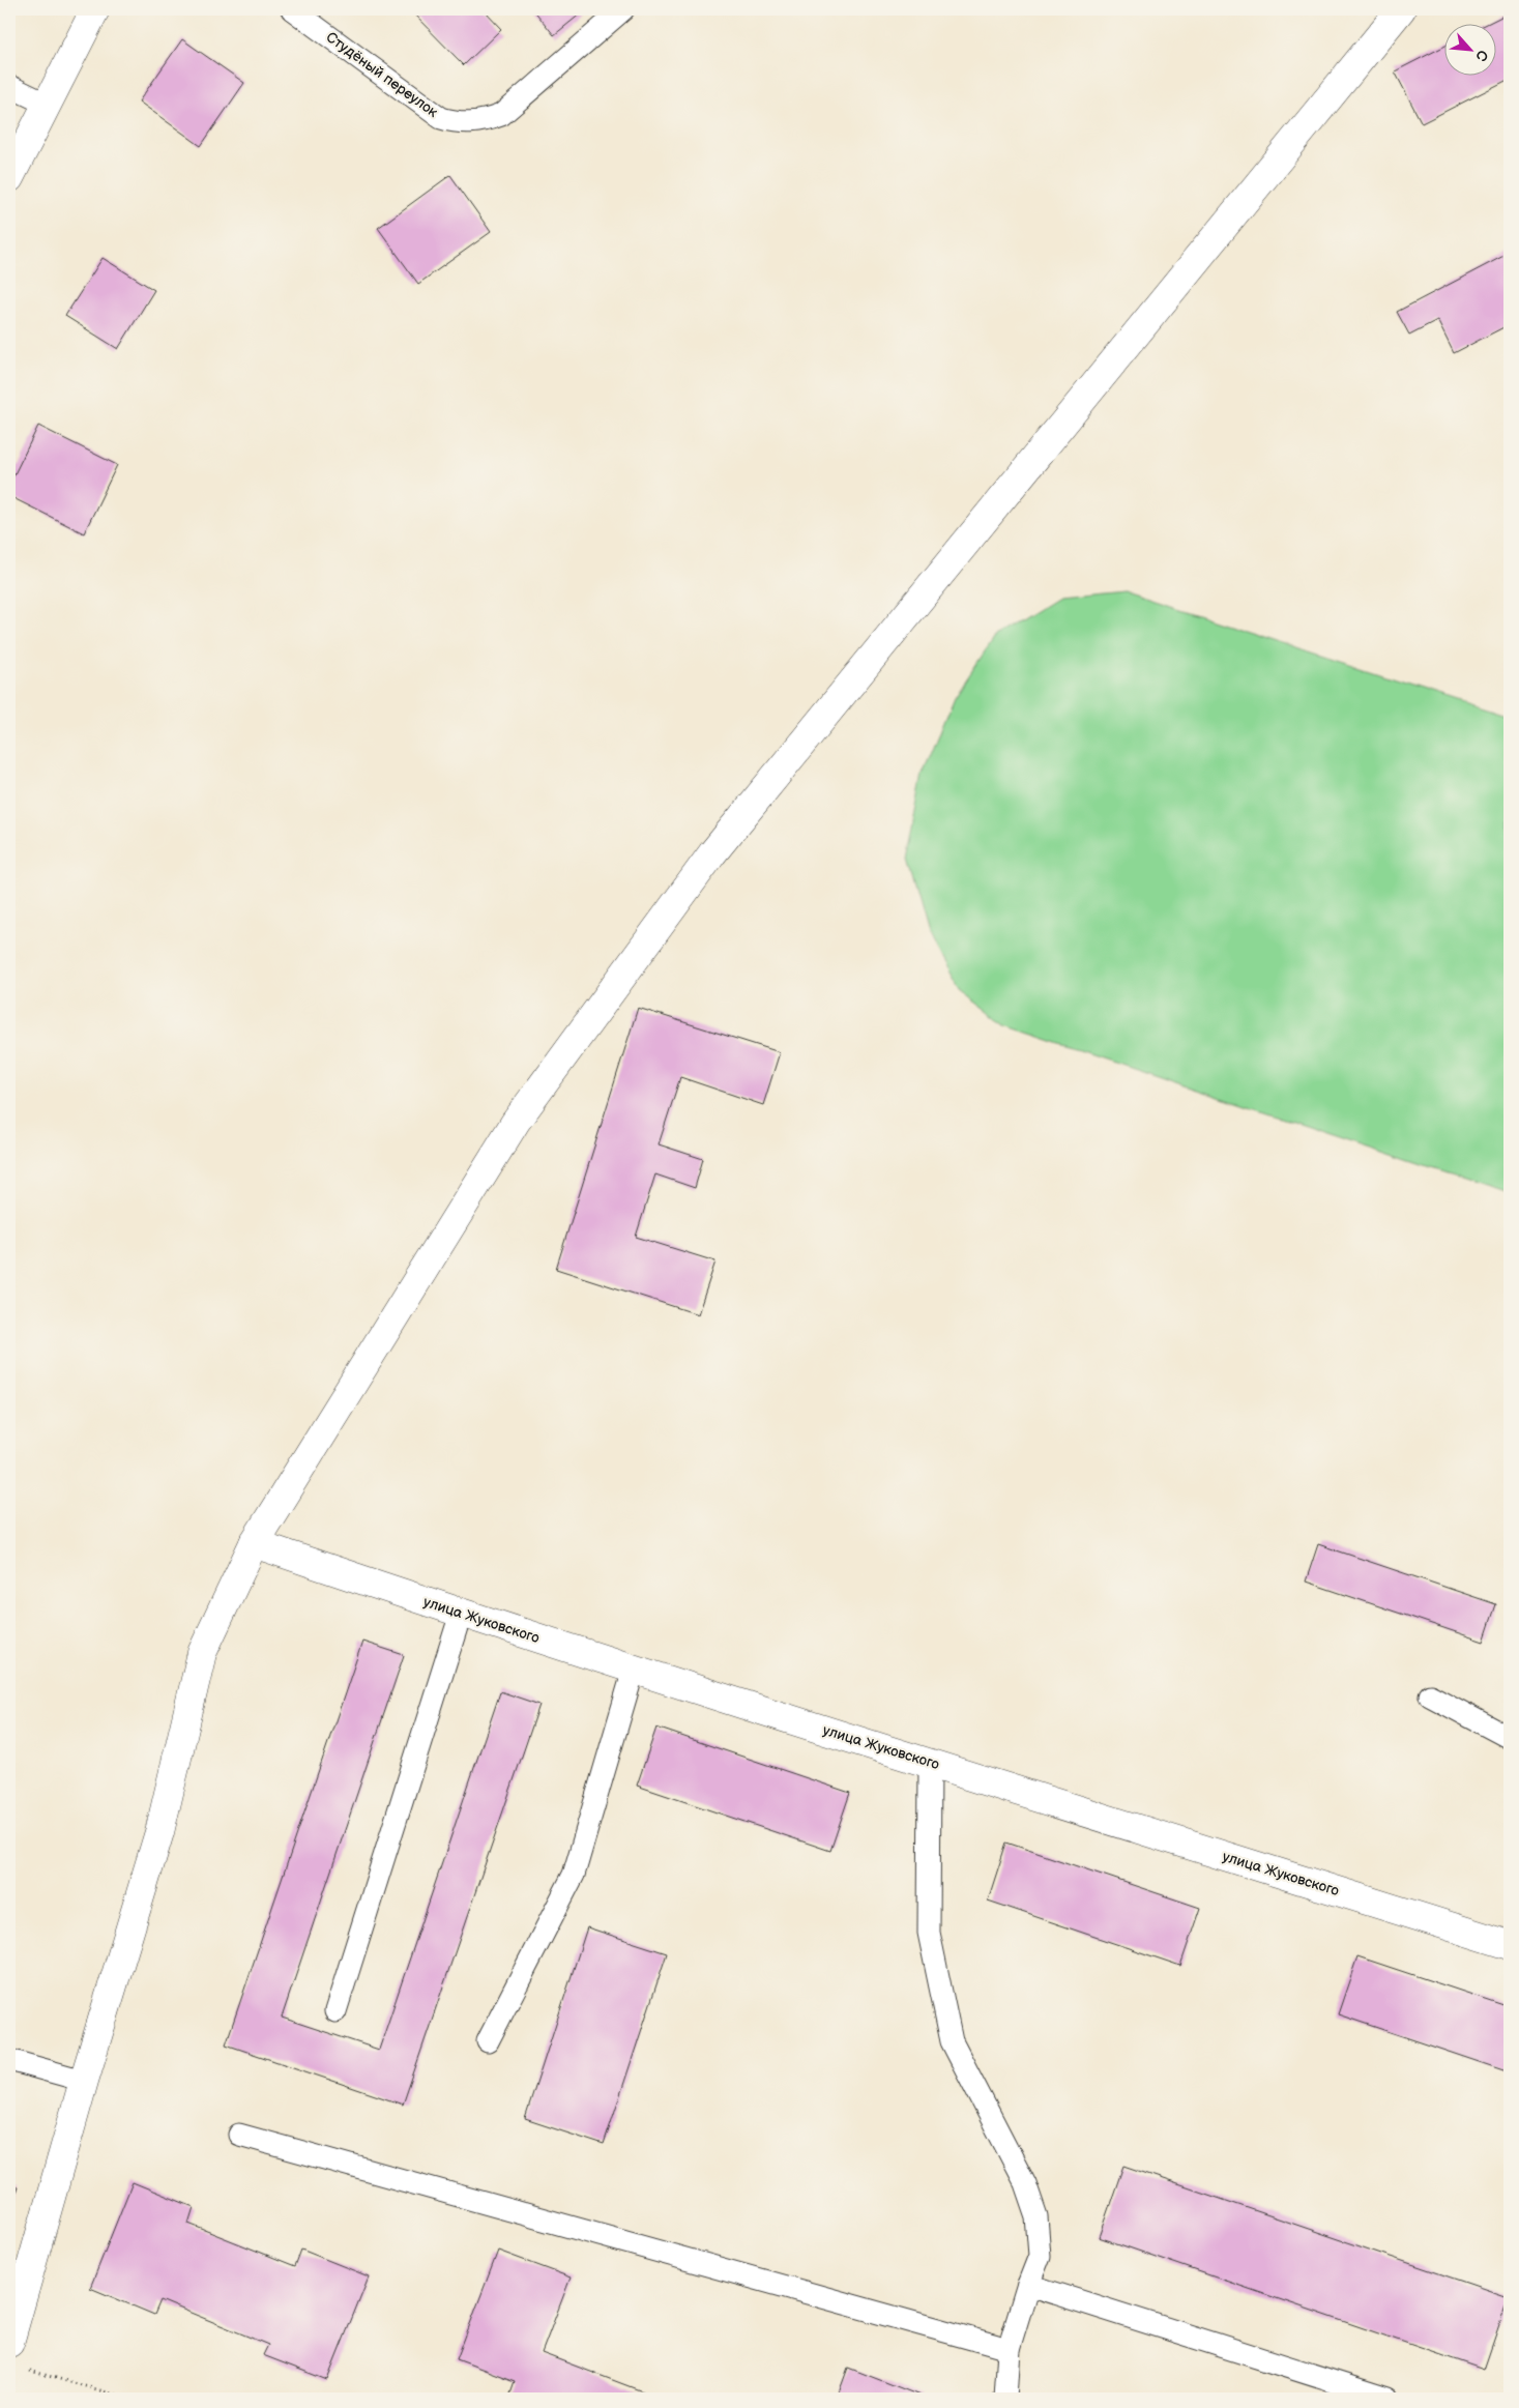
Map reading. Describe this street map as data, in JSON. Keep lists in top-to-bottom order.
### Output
{
  "streets": {
    "street": ["улица Жуковского"],
    "lane": ["Студёный переулок"]
  },
  "north": "bottom right"
}
